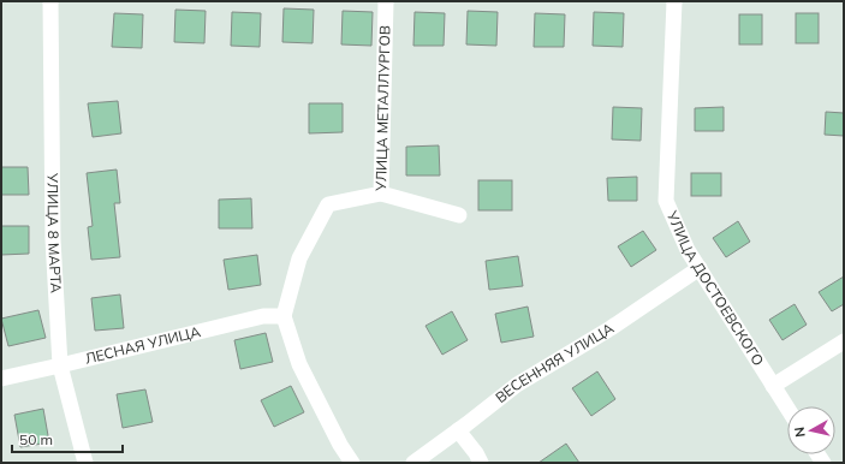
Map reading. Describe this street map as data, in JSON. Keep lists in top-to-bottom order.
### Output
{
  "streets": {
    "street": [
      "УЛИЦА МЕТАЛЛУРГОВ",
      "УЛИЦА 8 МАРТА",
      "УЛИЦА ДОСТОЕВСКОГО",
      "ЛЕСНАЯ УЛИЦА",
      "ВЕСЕННЯЯ УЛИЦА"
    ]
  },
  "crossings": [
    ["УЛИЦА МЕТАЛЛУРГОВ", "ЛЕСНАЯ УЛИЦА"],
    ["УЛИЦА 8 МАРТА", "ЛЕСНАЯ УЛИЦА"],
    ["УЛИЦА ДОСТОЕВСКОГО", "ВЕСЕННЯЯ УЛИЦА"]
  ],
  "scale_bar": "50 m",
  "north": "left"
}
